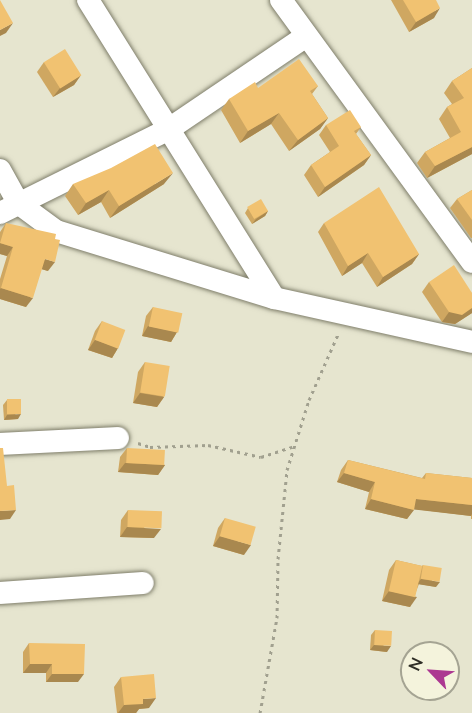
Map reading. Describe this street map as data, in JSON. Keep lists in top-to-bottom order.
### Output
{
  "north": "top left"
}
